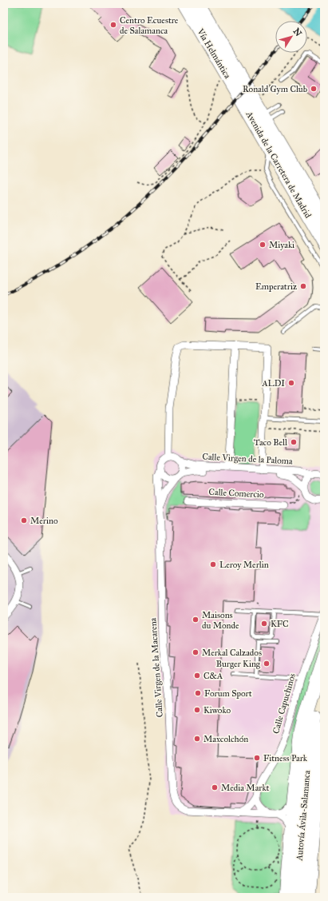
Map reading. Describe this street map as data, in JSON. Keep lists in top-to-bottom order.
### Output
{
  "streets": {
    "highway": ["Vía Helmántica", "Avenida de la Carretera de Madrid", "Autovía Ávila-Salamanca"],
    "street": [
      "Calle Virgen de la Paloma",
      "Calle Comercio",
      "Calle Virgen de la Macarena",
      "Calle Capuchinos"
    ]
  },
  "crossings": [
    ["Vía Helmántica", "Avenida de la Carretera de Madrid"],
    ["Calle Virgen de la Paloma", "Calle Virgen de la Macarena"],
    ["Calle Virgen de la Macarena", "Calle Capuchinos"]
  ],
  "places": [
    "Centro Ecuestre de Salamanca",
    "Ronald Gym Club",
    "Miyaki",
    "Emperatriz",
    "ALDI",
    "Taco Bell",
    "Merino",
    "Leroy Merlin",
    "Maisons du Monde",
    "KFC",
    "Merkal Calzados",
    "Burger King",
    "C&A",
    "Forum Sport",
    "Kiwoko",
    "Maxcolchón",
    "Fitness Park",
    "Media Markt"
  ],
  "north": "top right"
}
